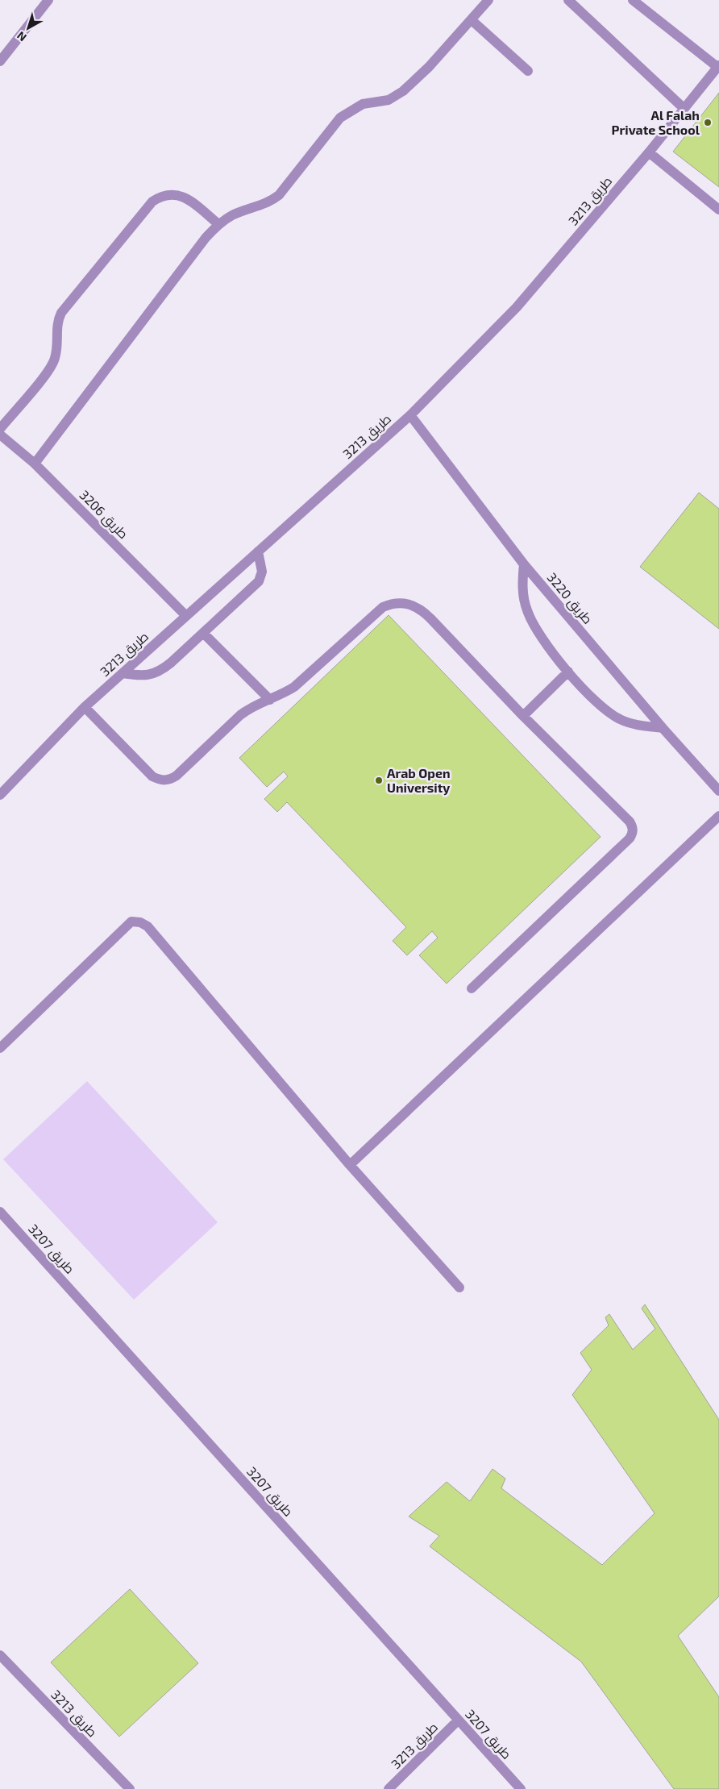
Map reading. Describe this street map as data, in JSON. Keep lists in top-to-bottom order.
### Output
{
  "streets": {
    "street": [
      "طريق 3213",
      "طريق 3206",
      "طريق 3220",
      "طريق 3207"
    ]
  },
  "crossings": [
    ["طريق 3213", "طريق 3206"],
    ["طريق 3213", "طريق 3220"],
    ["طريق 3213", "طريق 3207"]
  ],
  "places": ["Al Falah Private School", "Arab Open University"],
  "north": "bottom left"
}
